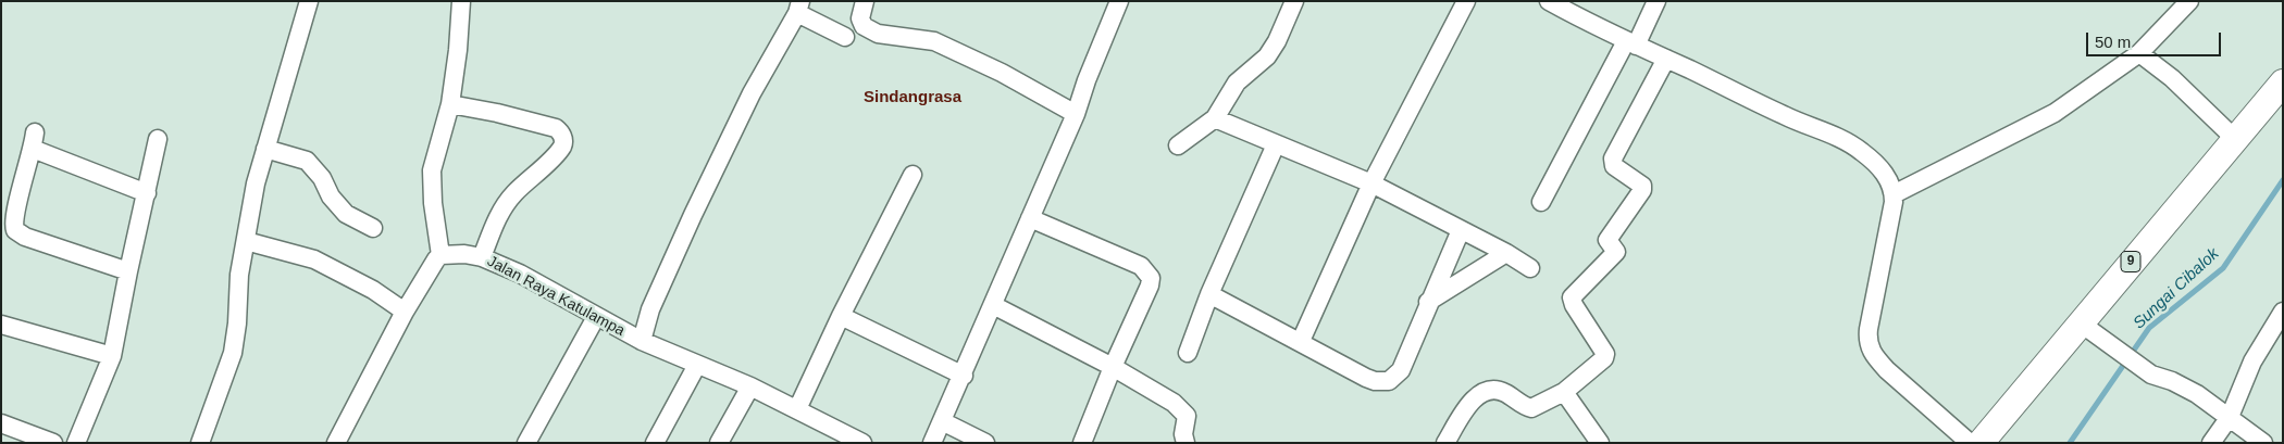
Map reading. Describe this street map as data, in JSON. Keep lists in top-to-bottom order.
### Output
{
  "streets": {
    "highway": ["9"],
    "street": ["Jalan Raya Katulampa"]
  },
  "districts": ["Sindangrasa"],
  "water": ["Sungai Cibalok"],
  "scale_bar": "50 m"
}
